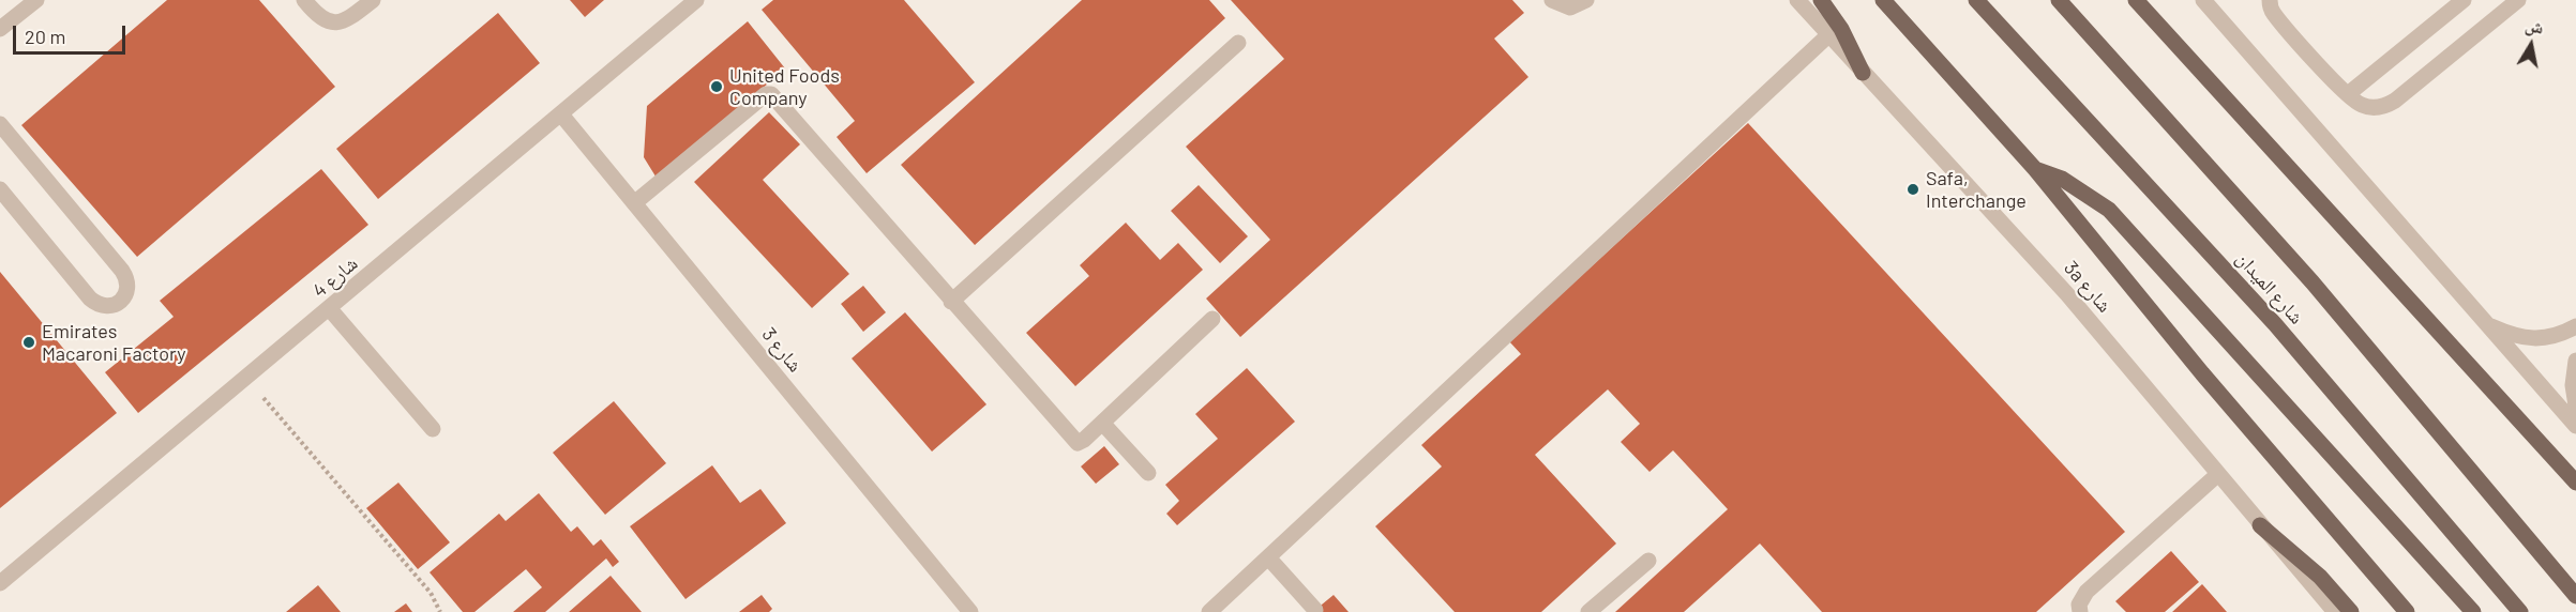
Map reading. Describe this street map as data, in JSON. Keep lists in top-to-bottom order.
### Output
{
  "streets": {
    "main road": ["شارع الميدان"],
    "street": ["شارع 4", "3a شارع", "شارع 3"]
  },
  "crossings": [
    ["شارع 4", "شارع 3"]
  ],
  "places": ["United Foods Company", "Safa, Interchange", "Emirates Macaroni Factory"],
  "scale_bar": "20 m",
  "north": "top"
}
